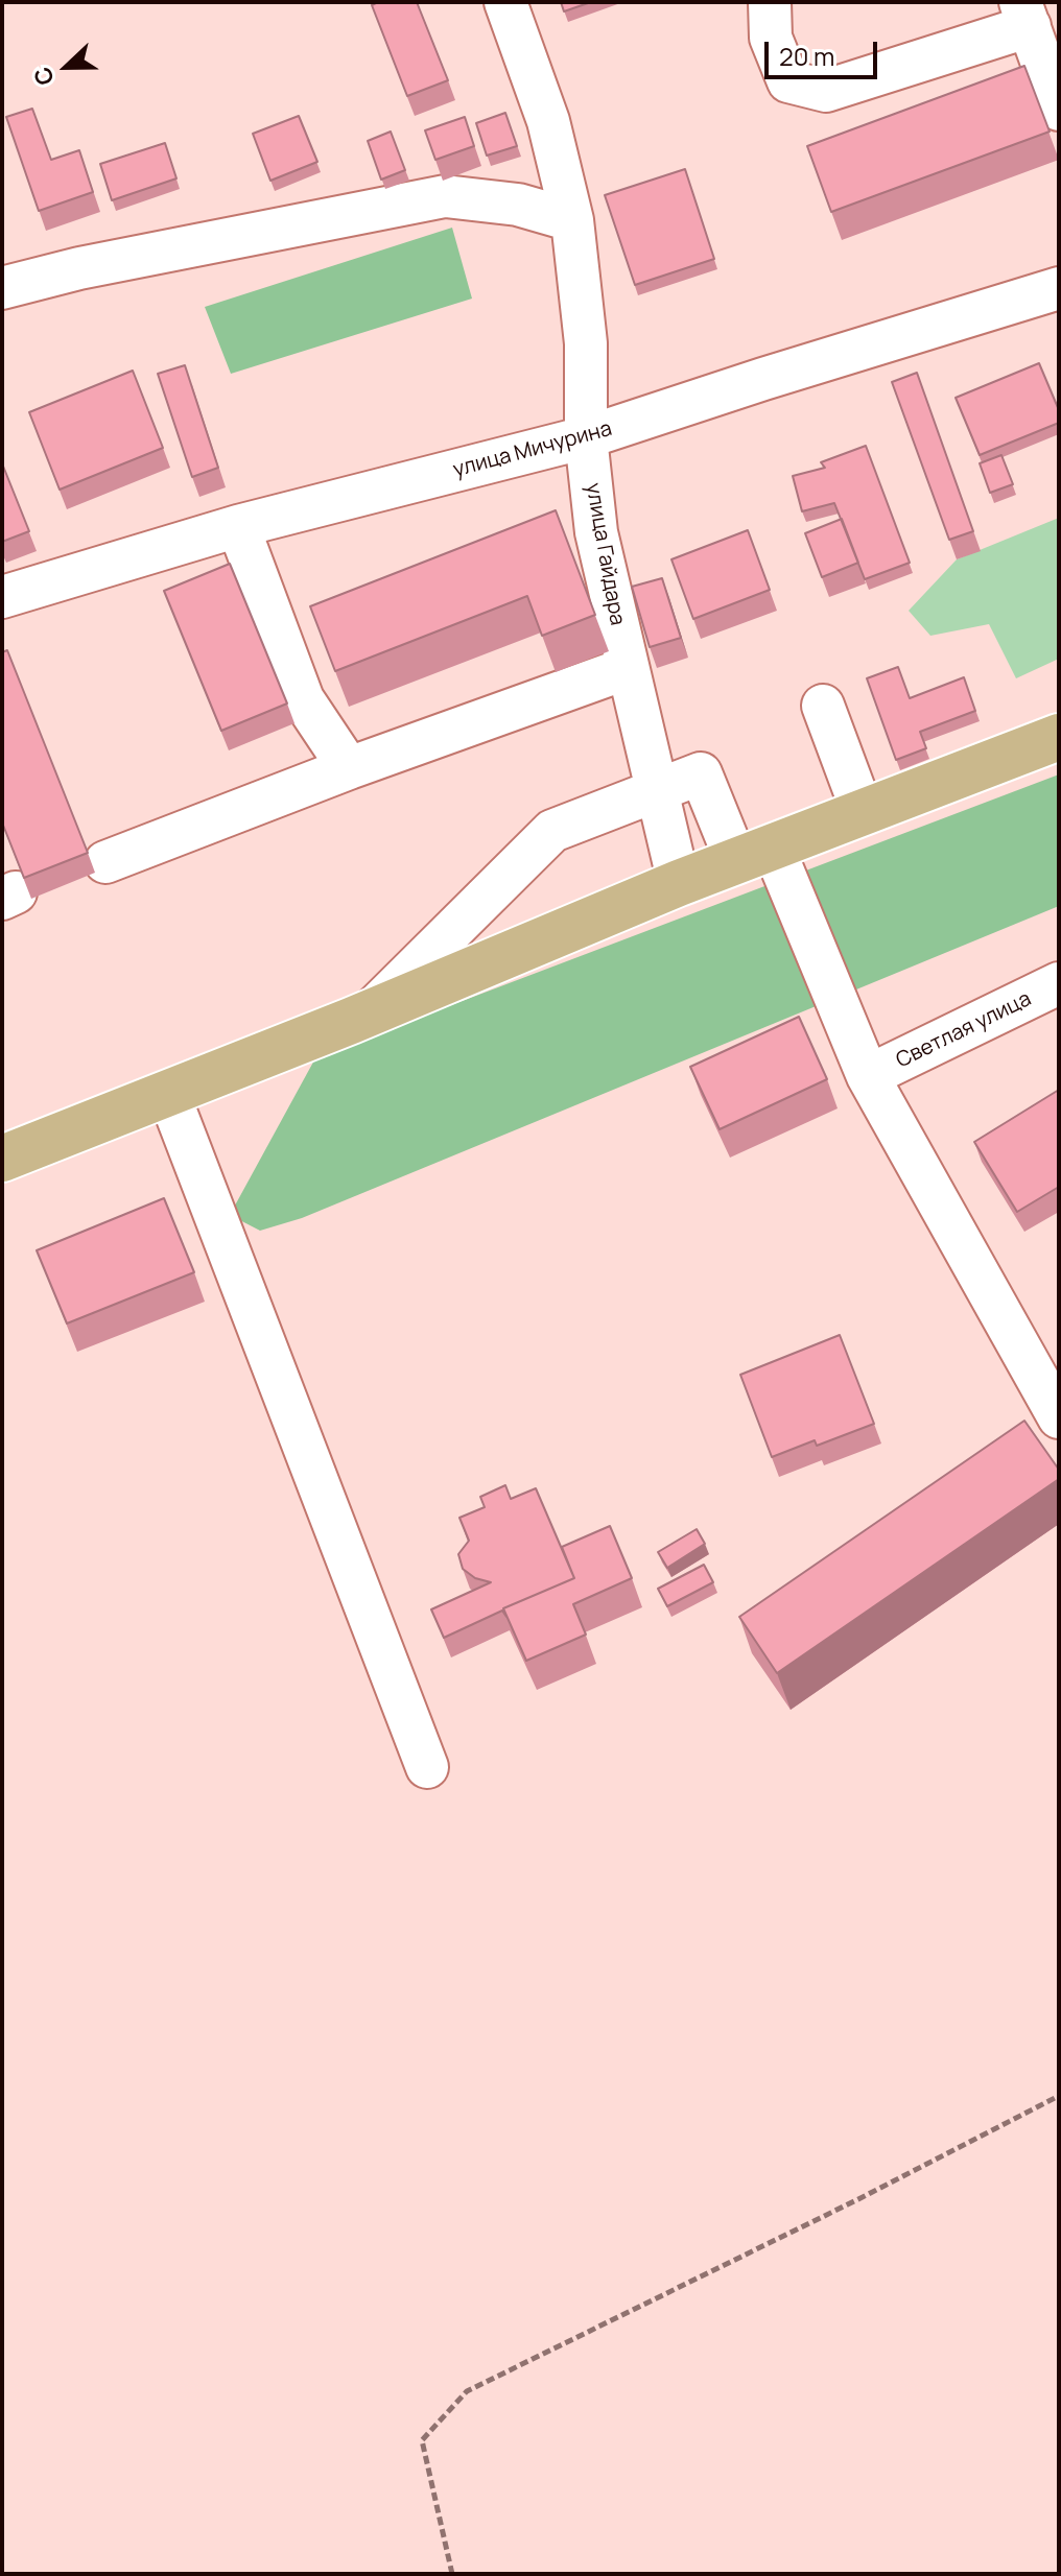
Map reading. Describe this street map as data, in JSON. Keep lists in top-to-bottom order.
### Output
{
  "streets": {
    "street": ["улица Мичурина", "улица Гайдара", "Светлая улица"]
  },
  "crossings": [
    ["улица Мичурина", "улица Гайдара"]
  ],
  "scale_bar": "20 m",
  "north": "left"
}
